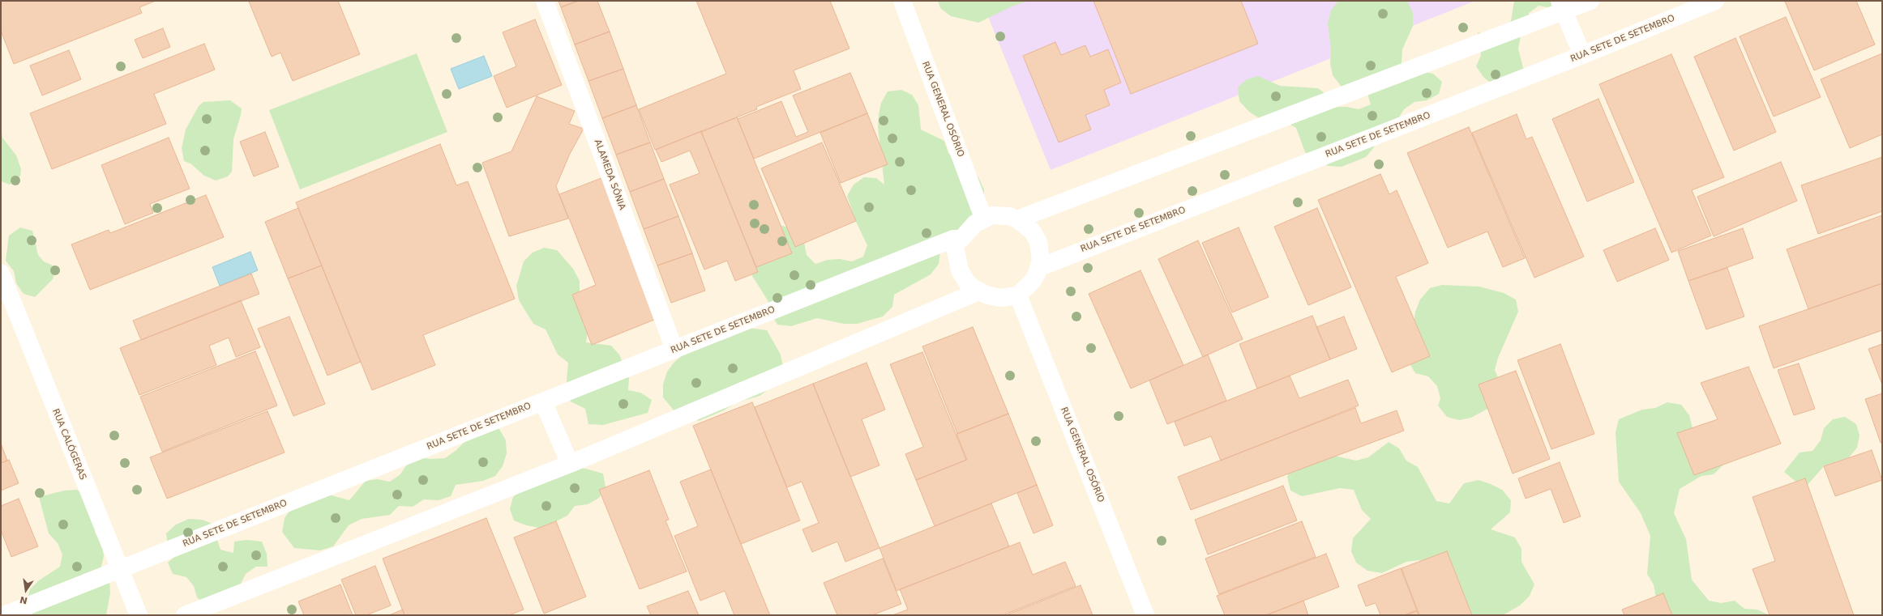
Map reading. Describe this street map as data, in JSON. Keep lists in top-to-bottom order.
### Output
{
  "streets": {
    "main road": [
      "RUA SETE DE SETEMBRO",
      "RUA GENERAL OSÓRIO",
      "ALAMEDA SÔNIA",
      "RUA CALÓGERAS"
    ]
  },
  "crossings": [
    ["RUA SETE DE SETEMBRO", "RUA GENERAL OSÓRIO"],
    ["RUA SETE DE SETEMBRO", "ALAMEDA SÔNIA"],
    ["RUA SETE DE SETEMBRO", "RUA CALÓGERAS"]
  ],
  "north": "bottom"
}
